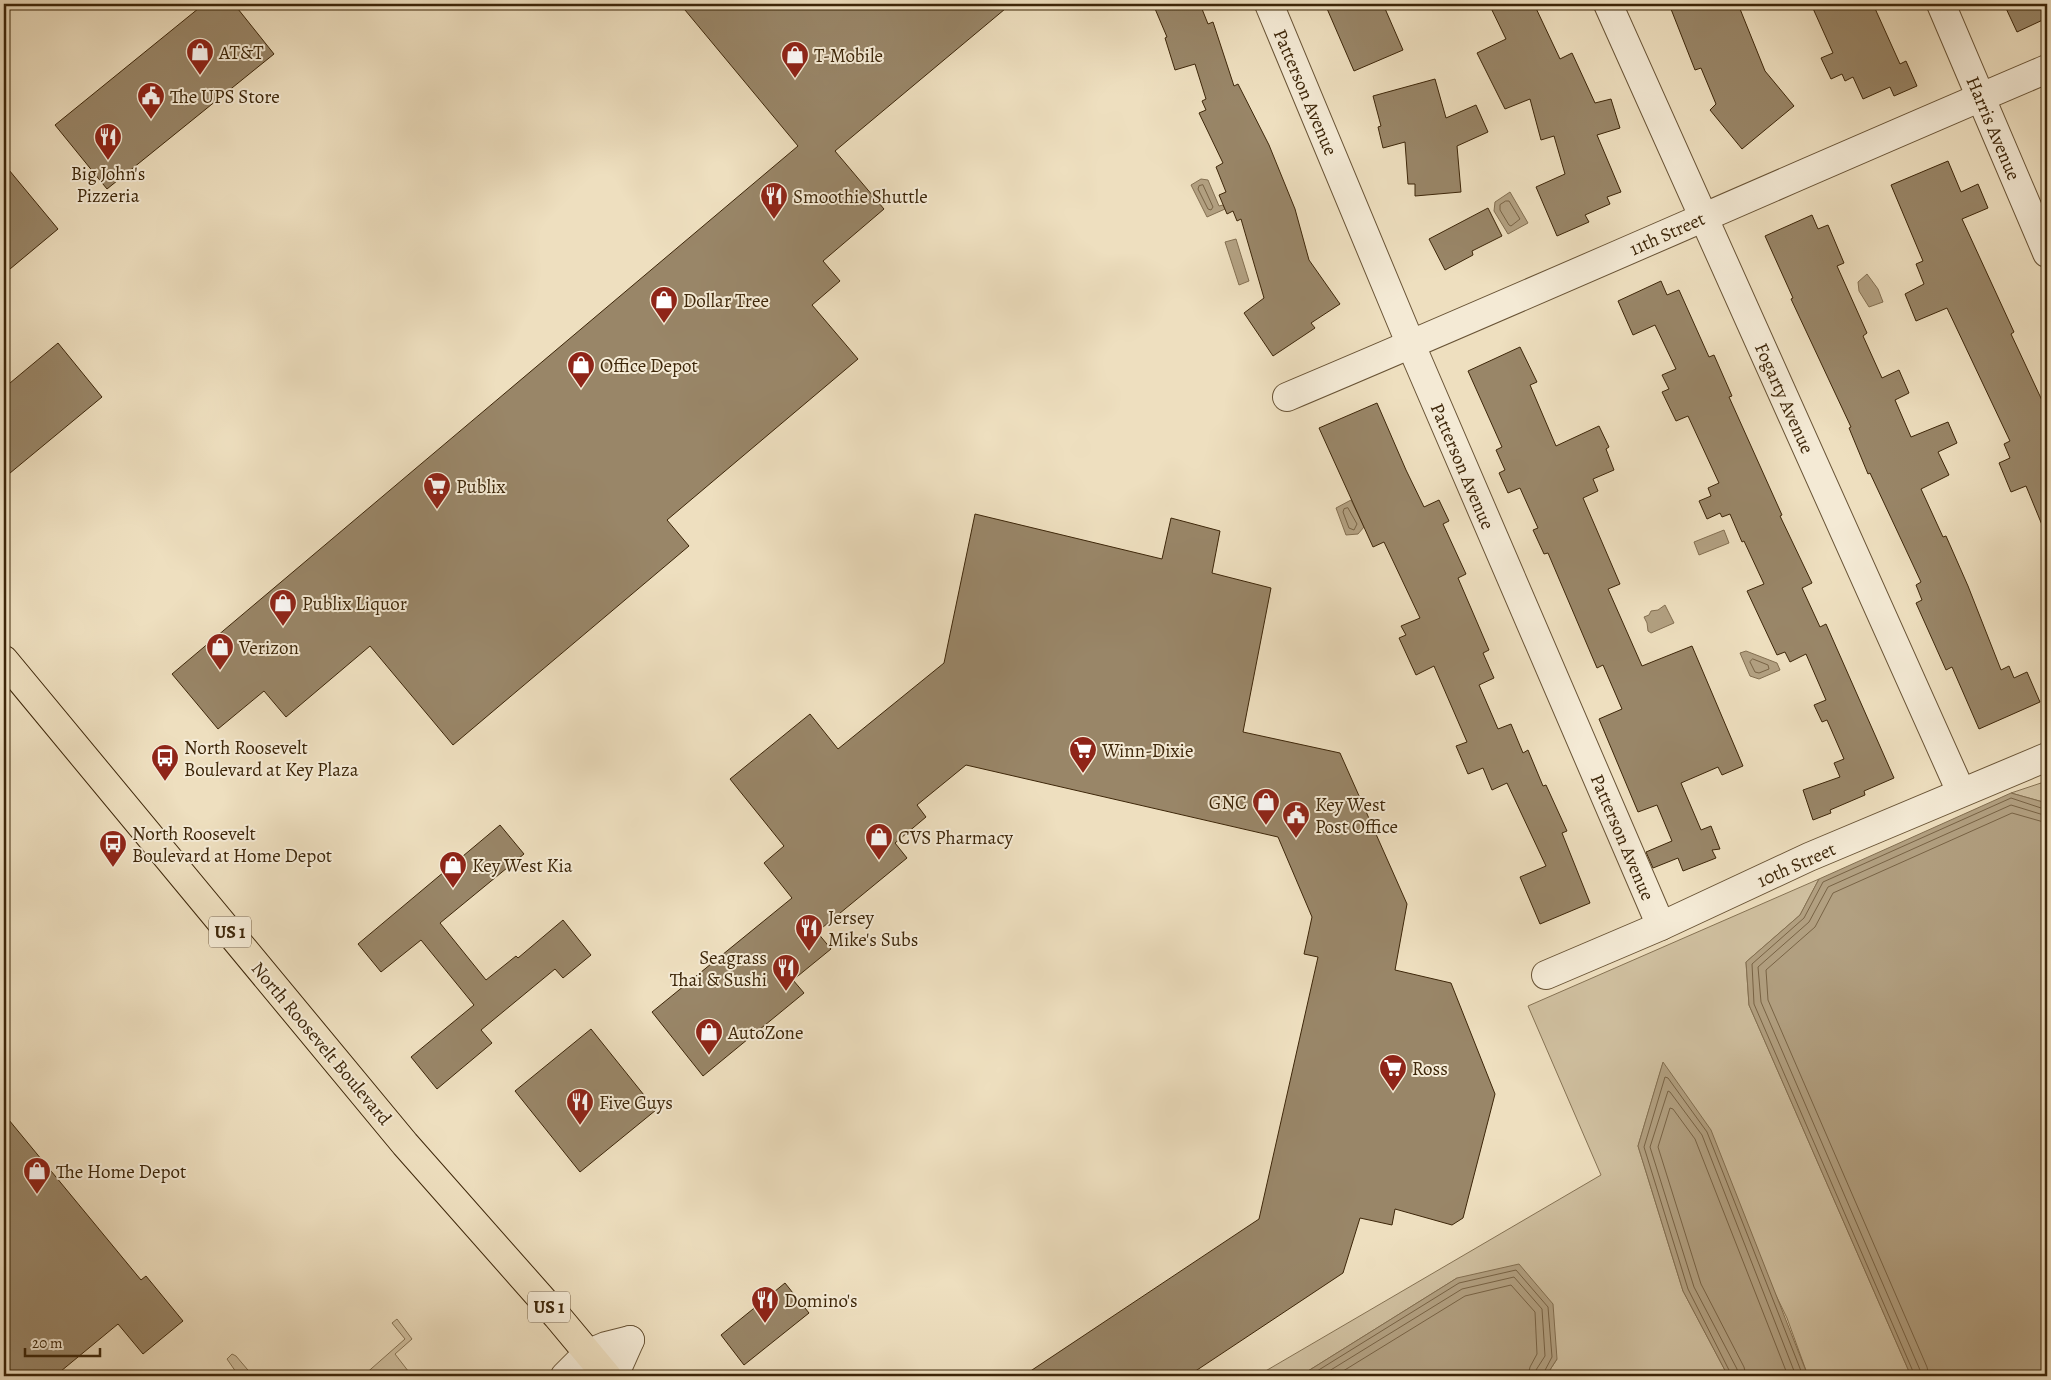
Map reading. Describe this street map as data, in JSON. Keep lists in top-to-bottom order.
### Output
{
  "streets": {
    "main road": ["US 1", "North Roosevelt Boulevard"],
    "street": [
      "Patterson Avenue",
      "Harris Avenue",
      "11th Street",
      "Fogarty Avenue",
      "10th Street"
    ]
  },
  "crossings": [
    ["Patterson Avenue", "11th Street"],
    ["Patterson Avenue", "10th Street"],
    ["Harris Avenue", "11th Street"],
    ["11th Street", "Fogarty Avenue"],
    ["Fogarty Avenue", "10th Street"]
  ],
  "places": {
    "shop": [
      "AT&T",
      "T-Mobile",
      "Dollar Tree",
      "Office Depot",
      "Publix Liquor",
      "Verizon",
      "GNC",
      "CVS Pharmacy",
      "Key West Kia",
      "AutoZone",
      "The Home Depot"
    ],
    "public building": ["The UPS Store", "Key West Post Office"],
    "restaurant": [
      "Big John's Pizzeria",
      "Smoothie Shuttle",
      "Jersey Mike's Subs",
      "Seagrass Thai & Sushi",
      "Five Guys",
      "Domino's"
    ],
    "supermarket": ["Publix", "Winn-Dixie", "Ross"],
    "bus stop": ["North Roosevelt Boulevard at Key Plaza", "North Roosevelt Boulevard at Home Depot"]
  },
  "scale_bar": "20 m"
}
